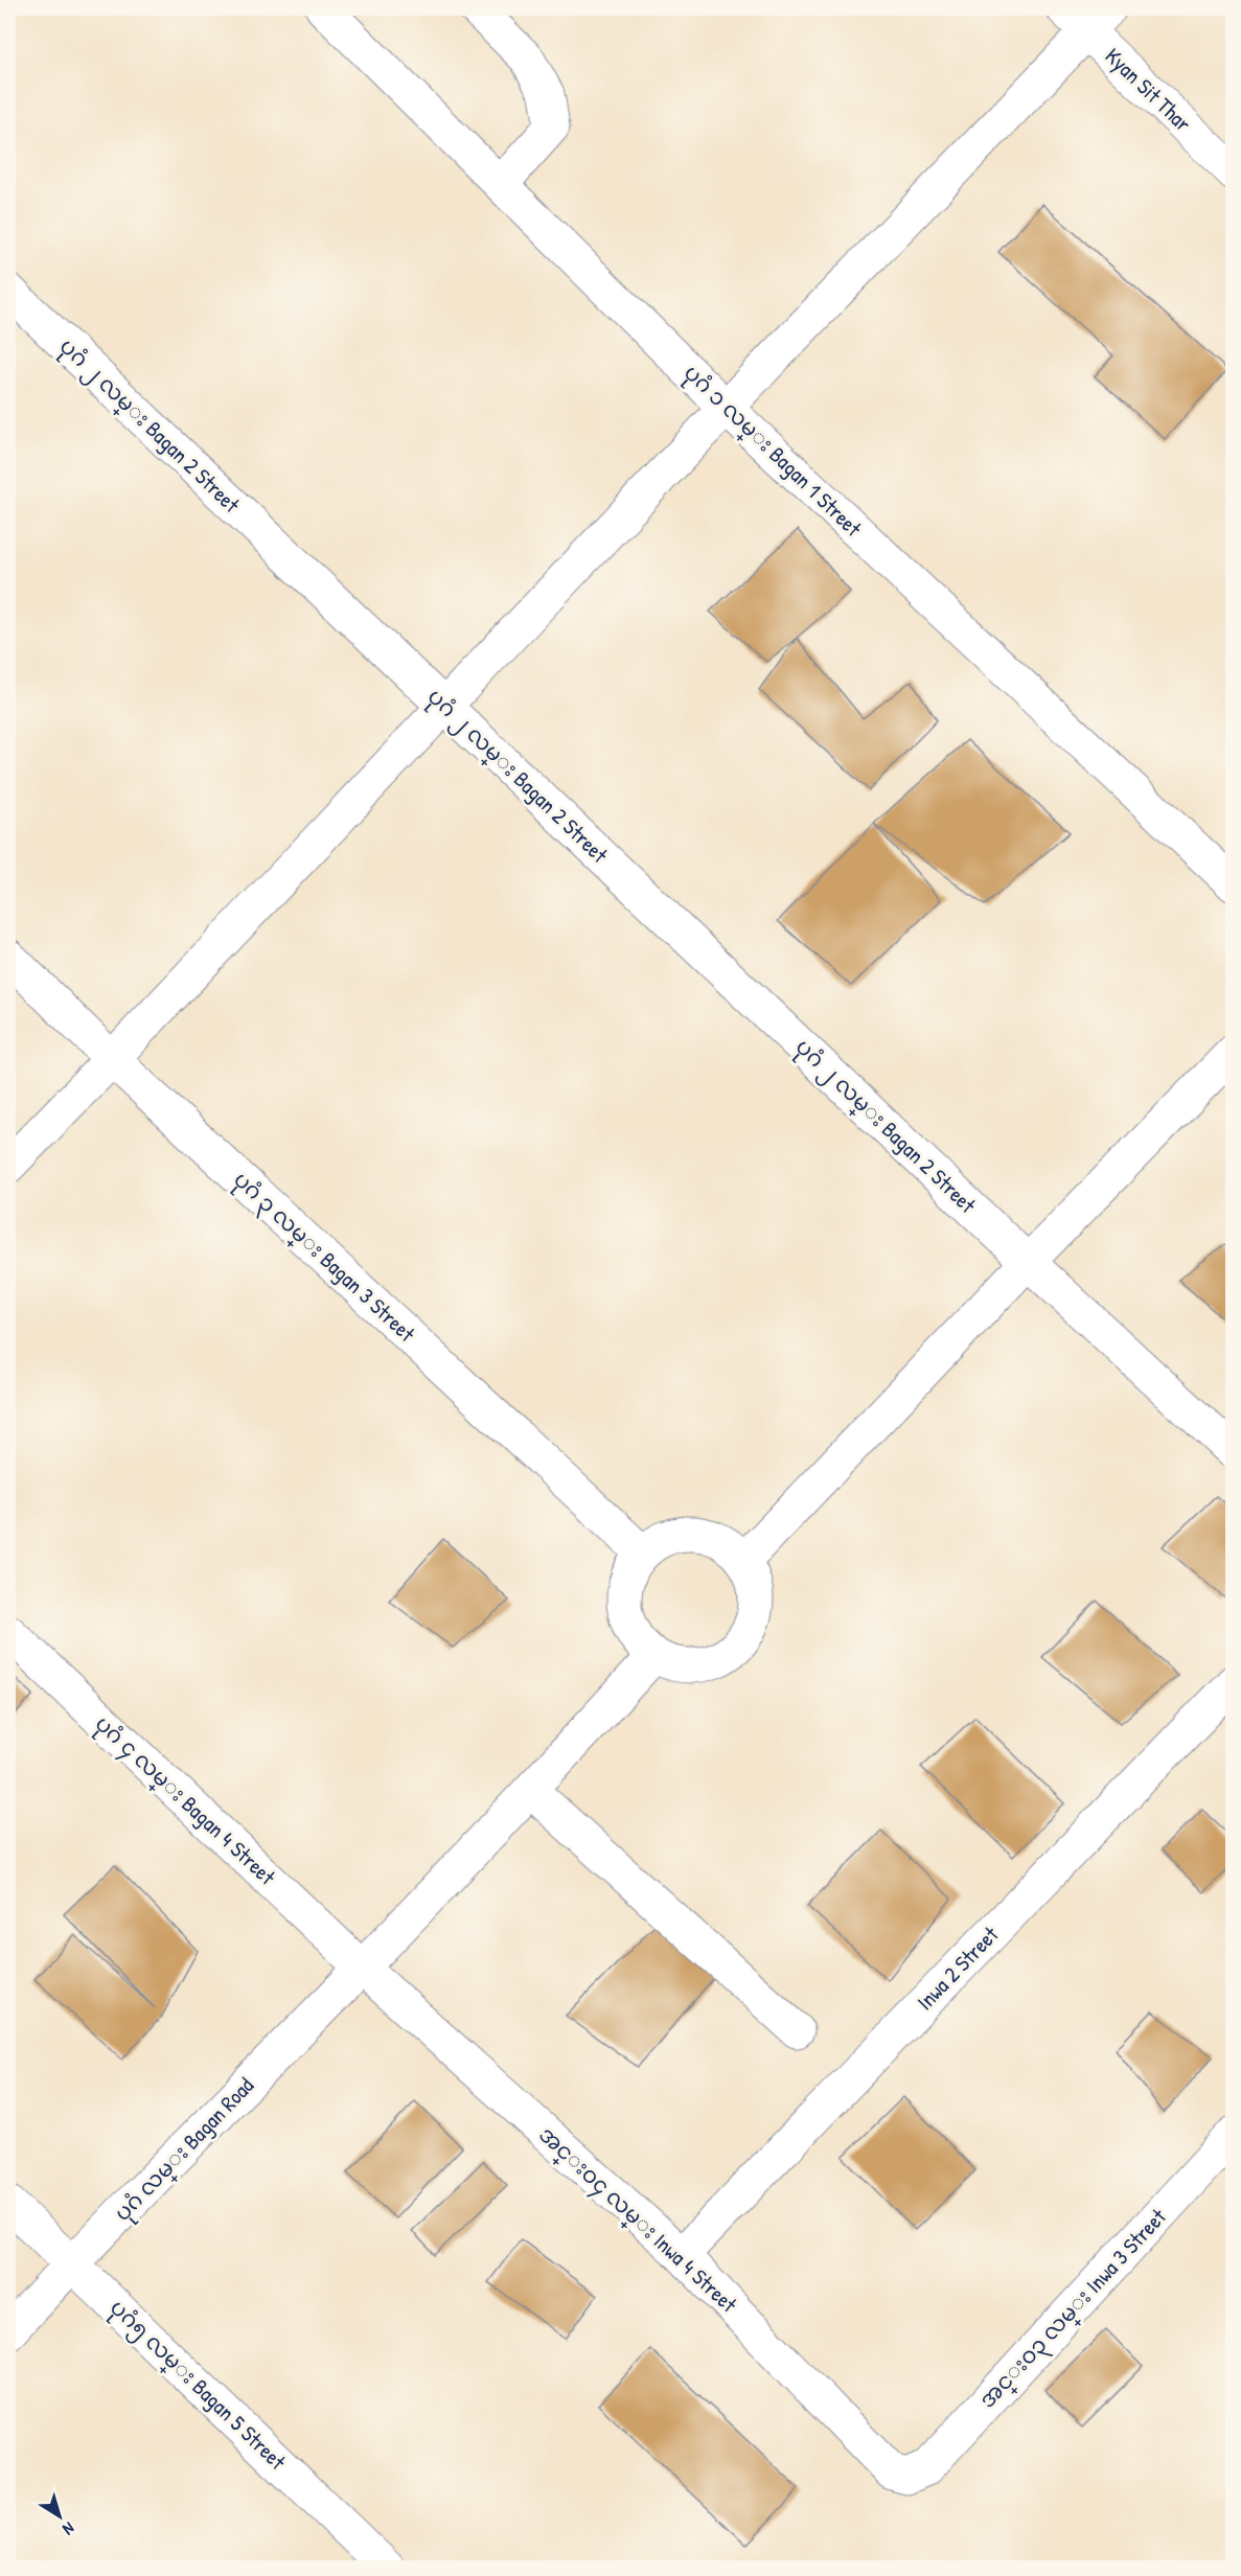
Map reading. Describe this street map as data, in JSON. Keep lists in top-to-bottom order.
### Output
{
  "streets": {
    "street": [
      "Kyan Sit Thar",
      "ပုဂံ ၂ လမ္း Bagan 2 Street",
      "ပုဂံ ၁ လမ္း Bagan 1 Street",
      "ပုဂံ ၃ လမ္း Bagan 3 Street",
      "ပုဂံ ၄ လမ္း Bagan 4 Street",
      "Inwa 2 Street",
      "ပုဂံ လမ္း Bagan Road",
      "အင္းဝ၄ လမ္း Inwa 4 Street",
      "အင္းဝ၃ လမ္း Inwa 3 Street",
      "ပုဂံ၅ လမ္း Bagan 5 Street"
    ]
  },
  "crossings": [
    ["ပုဂံ ၃ လမ္း Bagan 3 Street", "ပုဂံ လမ္း Bagan Road"],
    ["ပုဂံ ၄ လမ္း Bagan 4 Street", "ပုဂံ လမ္း Bagan Road"],
    ["ပုဂံ ၄ လမ္း Bagan 4 Street", "အင္းဝ၄ လမ္း Inwa 4 Street"],
    ["Inwa 2 Street", "အင္းဝ၄ လမ္း Inwa 4 Street"],
    ["ပုဂံ လမ္း Bagan Road", "အင္းဝ၄ လမ္း Inwa 4 Street"],
    ["ပုဂံ လမ္း Bagan Road", "ပုဂံ၅ လမ္း Bagan 5 Street"],
    ["အင္းဝ၄ လမ္း Inwa 4 Street", "အင္းဝ၃ လမ္း Inwa 3 Street"]
  ],
  "north": "bottom right"
}
